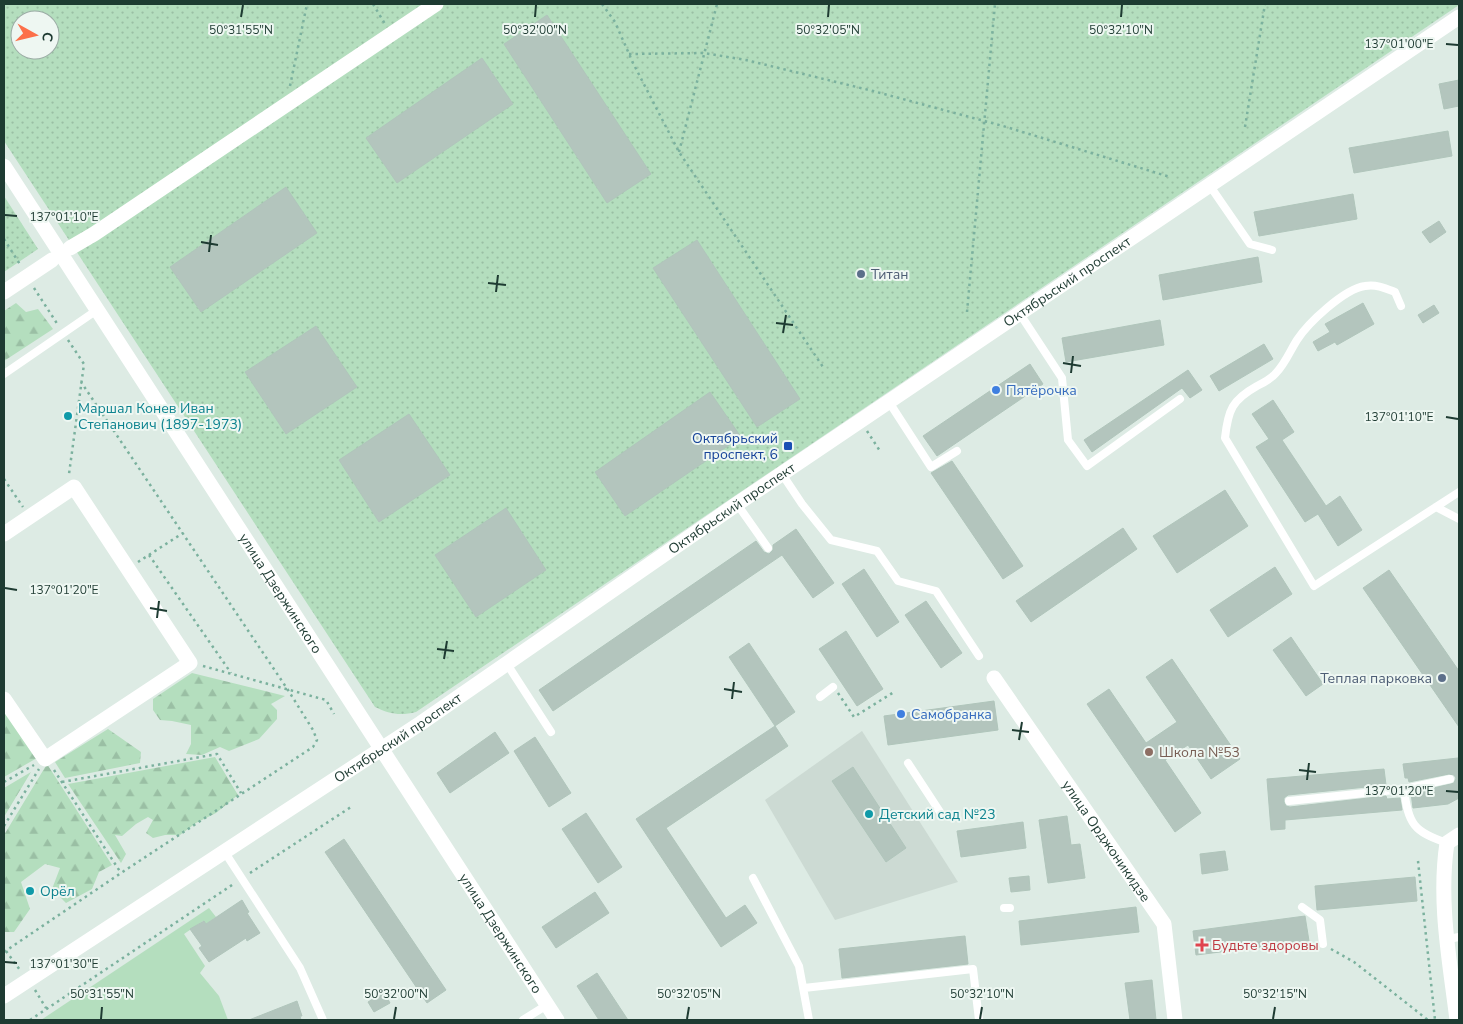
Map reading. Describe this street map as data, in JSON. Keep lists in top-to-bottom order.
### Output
{
  "streets": {
    "street": ["Октябрьский проспект", "улица Дзержинского", "улица Орджоникидзе"]
  },
  "crossings": [
    ["Октябрьский проспект", "улица Дзержинского"]
  ],
  "places": {
    "other": [
      "Титан",
      "Пятёрочка",
      "Маршал Конев Иван Степанович (1897-1973)",
      "Теплая парковка",
      "Самобранка",
      "Школа №53",
      "Детский сад №23",
      "Орёл"
    ],
    "transit": ["Октябрьский проспект, 6"],
    "health": ["Будьте здоровы"]
  },
  "north": "right",
  "coordinates": [
    "50°31'55\"N",
    "50°32'00\"N",
    "50°32'05\"N",
    "50°32'10\"N",
    "137°01'00\"E",
    "137°01'10\"E",
    "137°01'20\"E",
    "137°01'30\"E",
    "50°32'15\"N"
  ]
}
